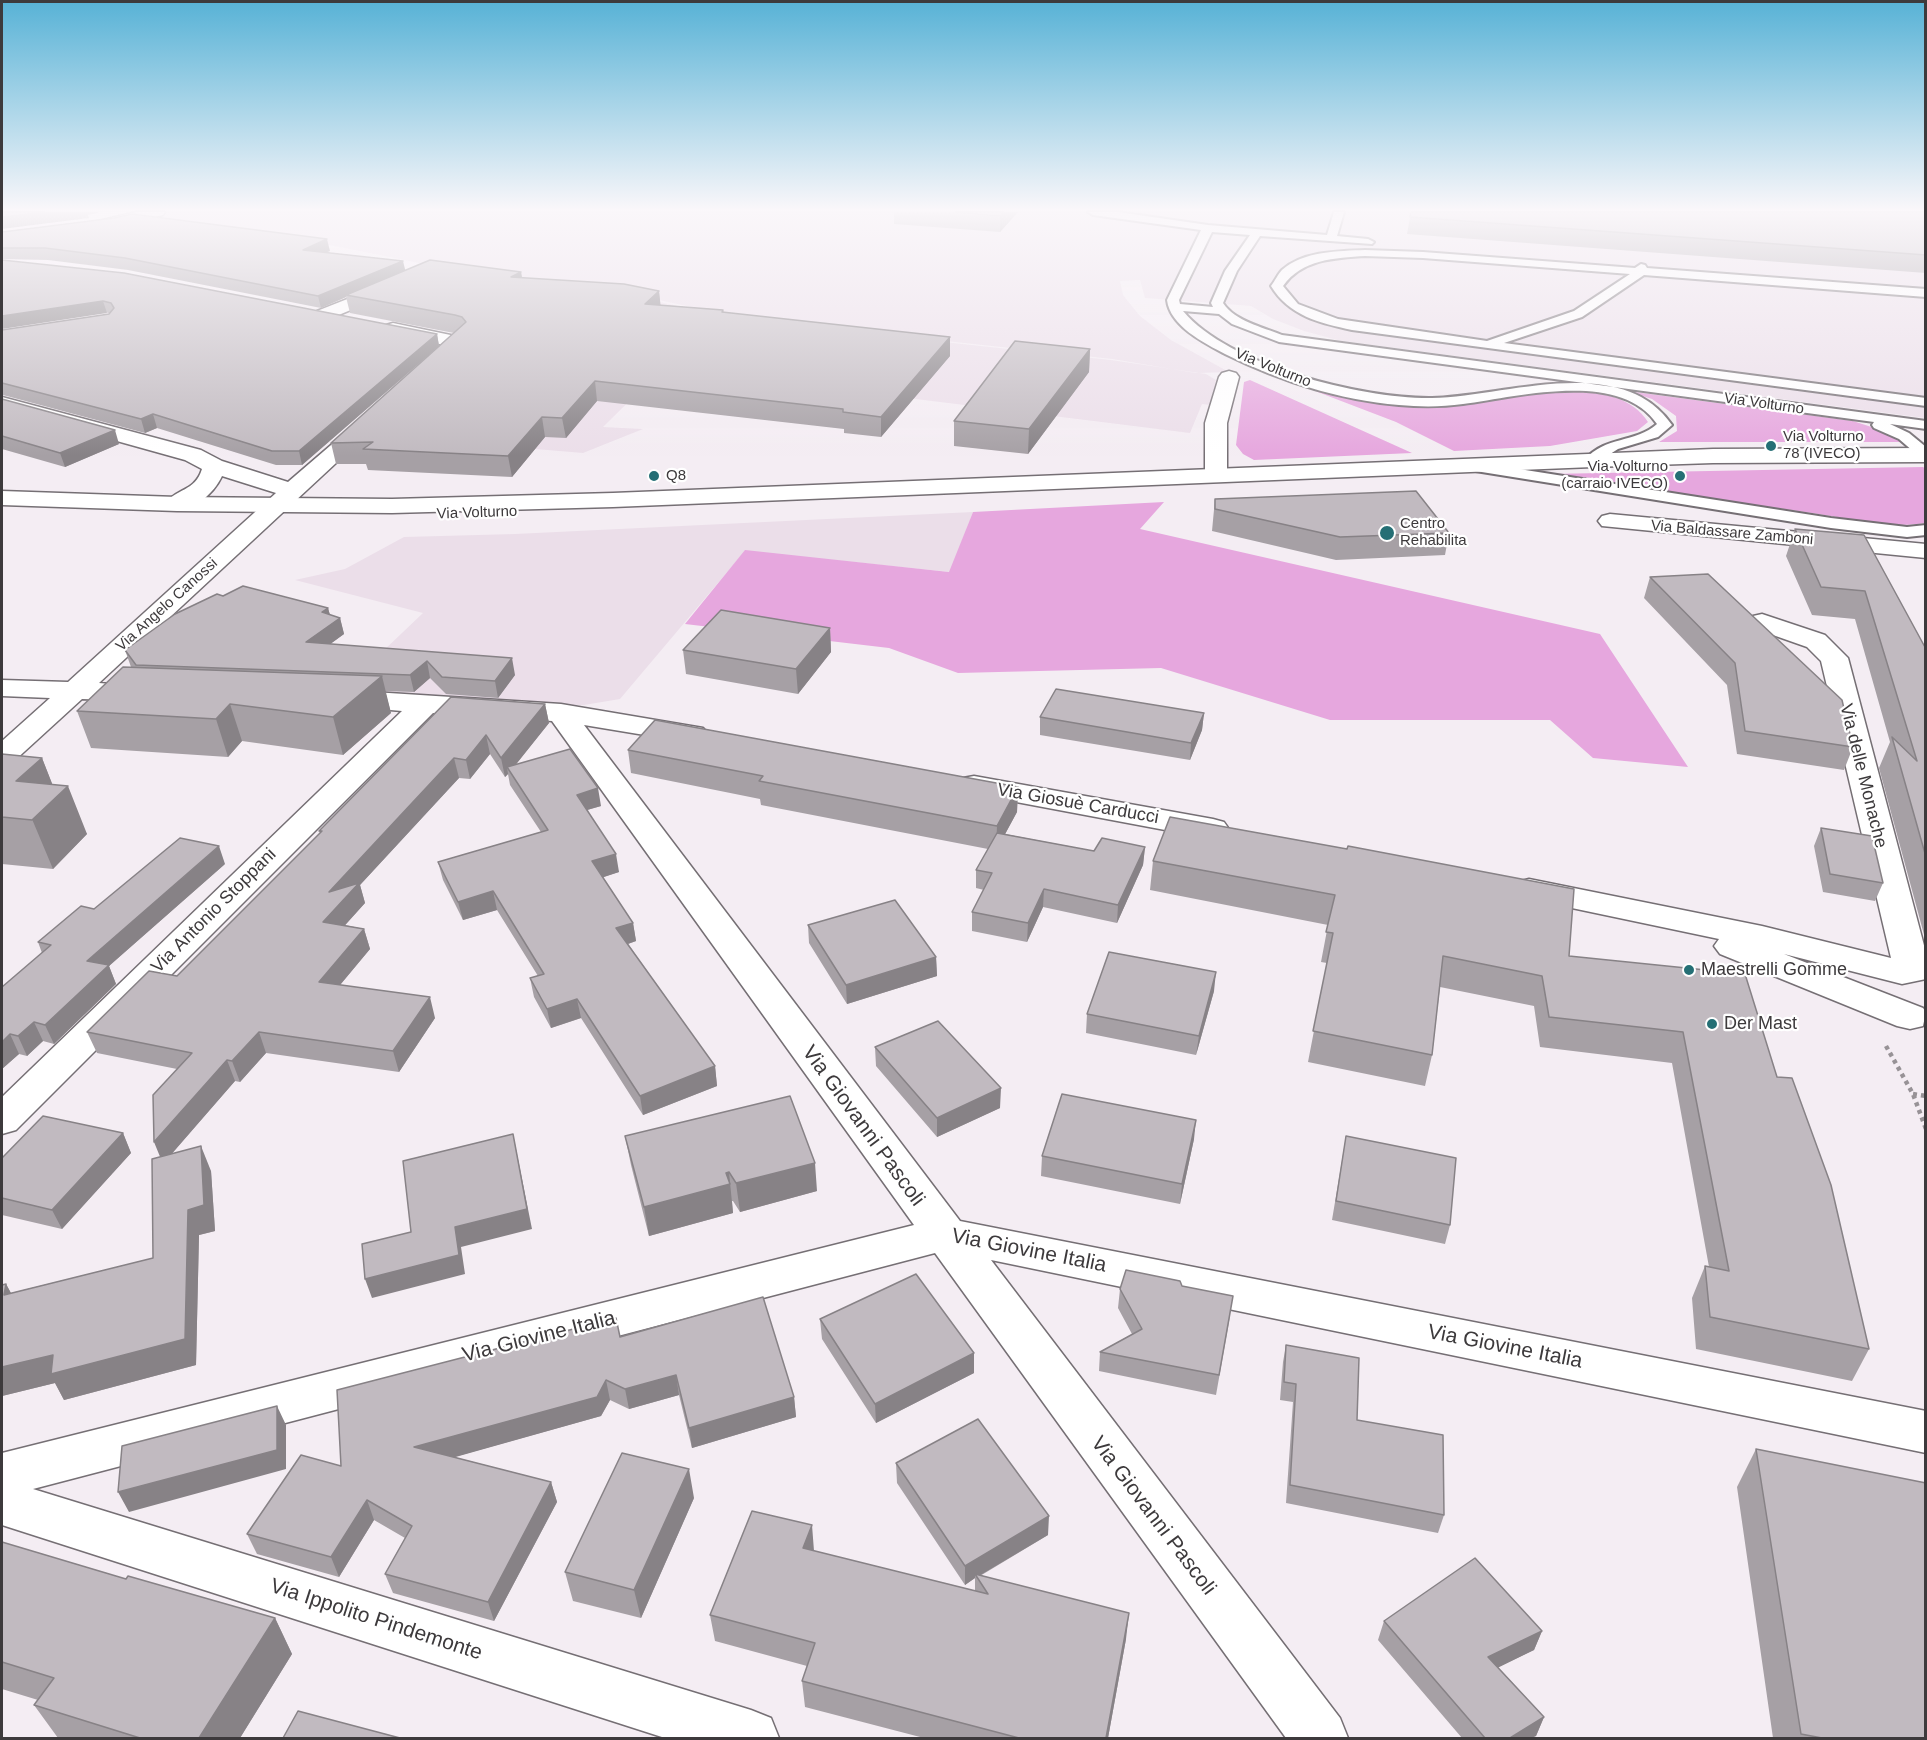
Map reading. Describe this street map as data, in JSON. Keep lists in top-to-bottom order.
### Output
{
  "streets": {
    "street": [
      "Via Volturno",
      "Via Baldassare Zamboni",
      "Via Angelo Canossi",
      "Via delle Monache",
      "Via Giosuè Carducci",
      "Via Antonio Stoppani",
      "Via Giovanni Pascoli",
      "Via Giovine Italia",
      "Via Ippolito Pindemonte"
    ]
  },
  "crossings": [
    ["Via Volturno", "Via Angelo Canossi"],
    ["Via Giovanni Pascoli", "Via Giovine Italia"]
  ],
  "places": [
    "Via Volturno 78 (IVECO)",
    "Q8",
    "Via Volturno (carraio IVECO)",
    "Centro Rehabilita",
    "Maestrelli Gomme",
    "Der Mast"
  ]
}
